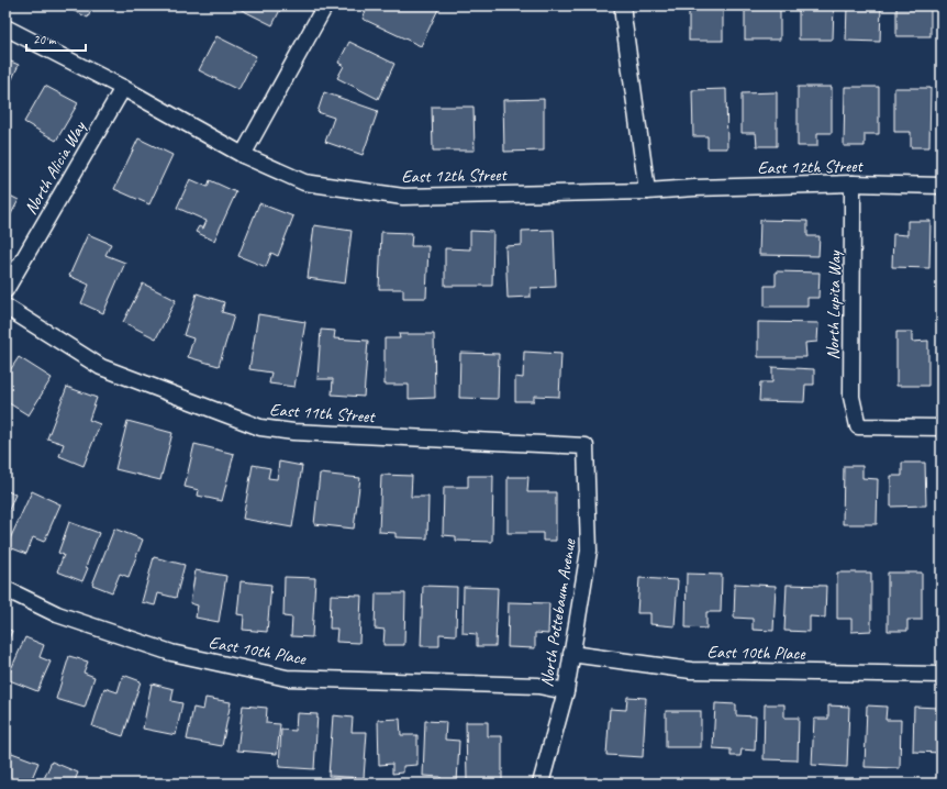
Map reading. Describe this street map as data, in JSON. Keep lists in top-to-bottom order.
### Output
{
  "streets": {
    "street": [
      "East 12th Street",
      "North Alicia Way",
      "North Lupita Way",
      "East 11th Street",
      "North Pottebaum Avenue",
      "East 10th Place"
    ]
  },
  "crossings": [
    ["East 12th Street", "North Alicia Way"],
    ["East 12th Street", "North Lupita Way"],
    ["East 11th Street", "North Pottebaum Avenue"],
    ["North Pottebaum Avenue", "East 10th Place"]
  ],
  "scale_bar": "20 m"
}
